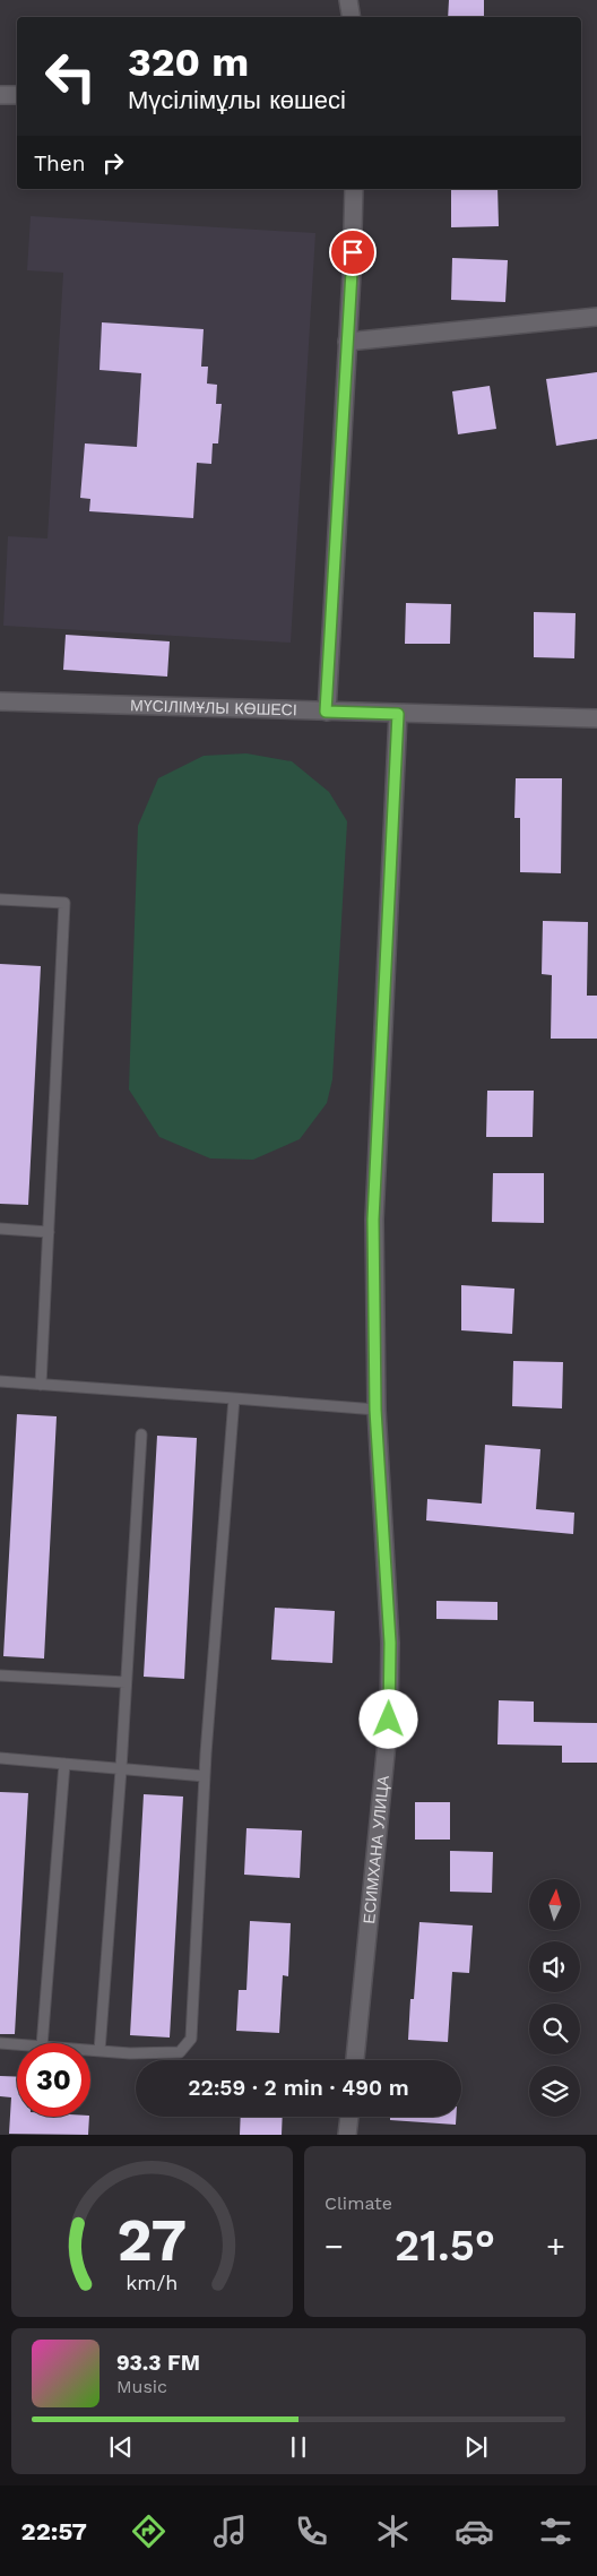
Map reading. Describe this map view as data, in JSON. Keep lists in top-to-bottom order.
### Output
{
  "streets": {
    "street": ["МҮСІЛІМҰЛЫ КӨШЕСІ", "ЕСИМХАНА УЛИЦА"]
  },
  "crossings": [
    ["МҮСІЛІМҰЛЫ КӨШЕСІ", "ЕСИМХАНА УЛИЦА"]
  ],
  "north": "top",
  "page": {
    "turn": ["320 m", "Мүсілімұлы көшесі"],
    "then": "Then",
    "limit": "30",
    "trip": "22:59 · 2 min · 490 m",
    "tile": "Climate",
    "heat": ["−", "21.5°", "+"],
    "song": ["93.3 FM", "Music"],
    "tabs": "22:57",
    "gauge": ["27", "km/h"]
  }
}
